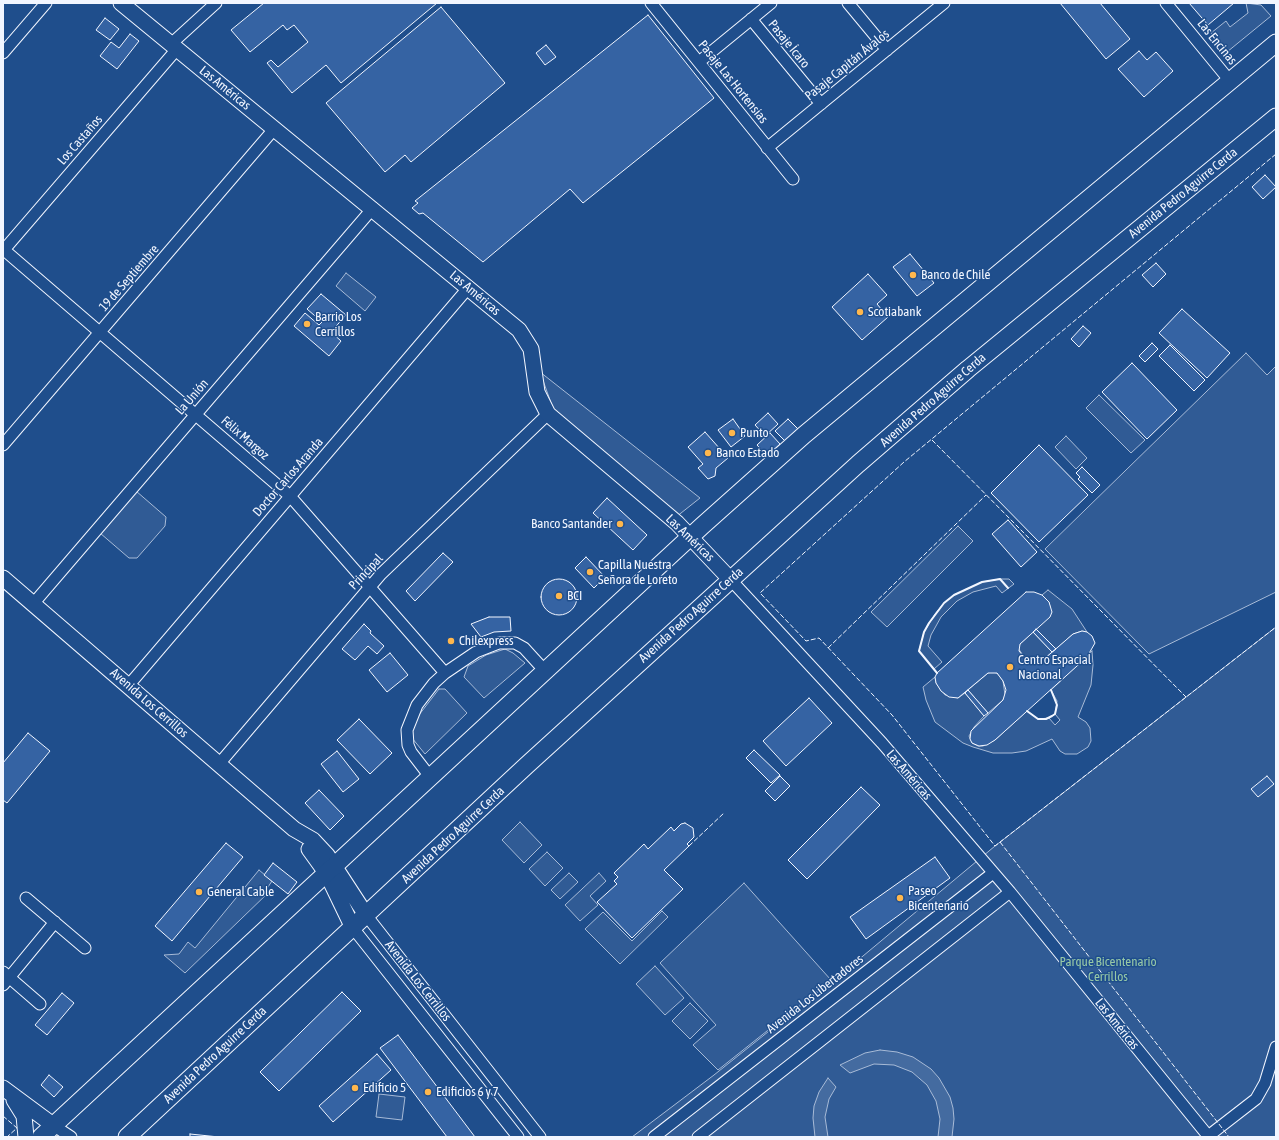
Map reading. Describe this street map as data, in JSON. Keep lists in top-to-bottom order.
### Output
{
  "streets": {
    "main road": ["Avenida Pedro Aguirre Cerda"],
    "street": [
      "Las Encinas",
      "Pasaje Ícaro",
      "Pasaje Capitán Ávalos",
      "Pasaje Las Hortensias",
      "Las Américas",
      "Los Castaños",
      "19 de Septiembre",
      "La Unión",
      "Félix Margoz",
      "Doctor Carlos Aranda",
      "Principal",
      "Avenida Los Cerrillos",
      "Avenida Los Libertadores"
    ]
  },
  "crossings": [
    ["Pasaje Ícaro", "Pasaje Capitán Ávalos"],
    ["Pasaje Capitán Ávalos", "Pasaje Las Hortensias"],
    ["Las Américas", "Los Castaños"],
    ["Las Américas", "Avenida Pedro Aguirre Cerda"],
    ["Las Américas", "19 de Septiembre"],
    ["Las Américas", "La Unión"],
    ["Las Américas", "Doctor Carlos Aranda"],
    ["Las Américas", "Principal"],
    ["Las Américas", "Avenida Los Libertadores"],
    ["Los Castaños", "Félix Margoz"],
    ["Avenida Pedro Aguirre Cerda", "Avenida Los Cerrillos"],
    ["19 de Septiembre", "Félix Margoz"],
    ["La Unión", "Félix Margoz"],
    ["La Unión", "Avenida Los Cerrillos"],
    ["Félix Margoz", "Doctor Carlos Aranda"],
    ["Félix Margoz", "Principal"],
    ["Doctor Carlos Aranda", "Avenida Los Cerrillos"],
    ["Principal", "Avenida Los Cerrillos"]
  ],
  "parks": ["Parque Bicentenario Cerrillos"],
  "places": [
    "Banco de Chile",
    "Scotiabank",
    "Barrio Los Cerrillos",
    "Punto",
    "Banco Estado",
    "Banco Santander",
    "Capilla Nuestra Señora de Loreto",
    "BCI",
    "Chilexpress",
    "Centro Espacial Nacional",
    "General Cable",
    "Paseo Bicentenario",
    "Edificio 5",
    "Edificios 6 y 7"
  ]
}
